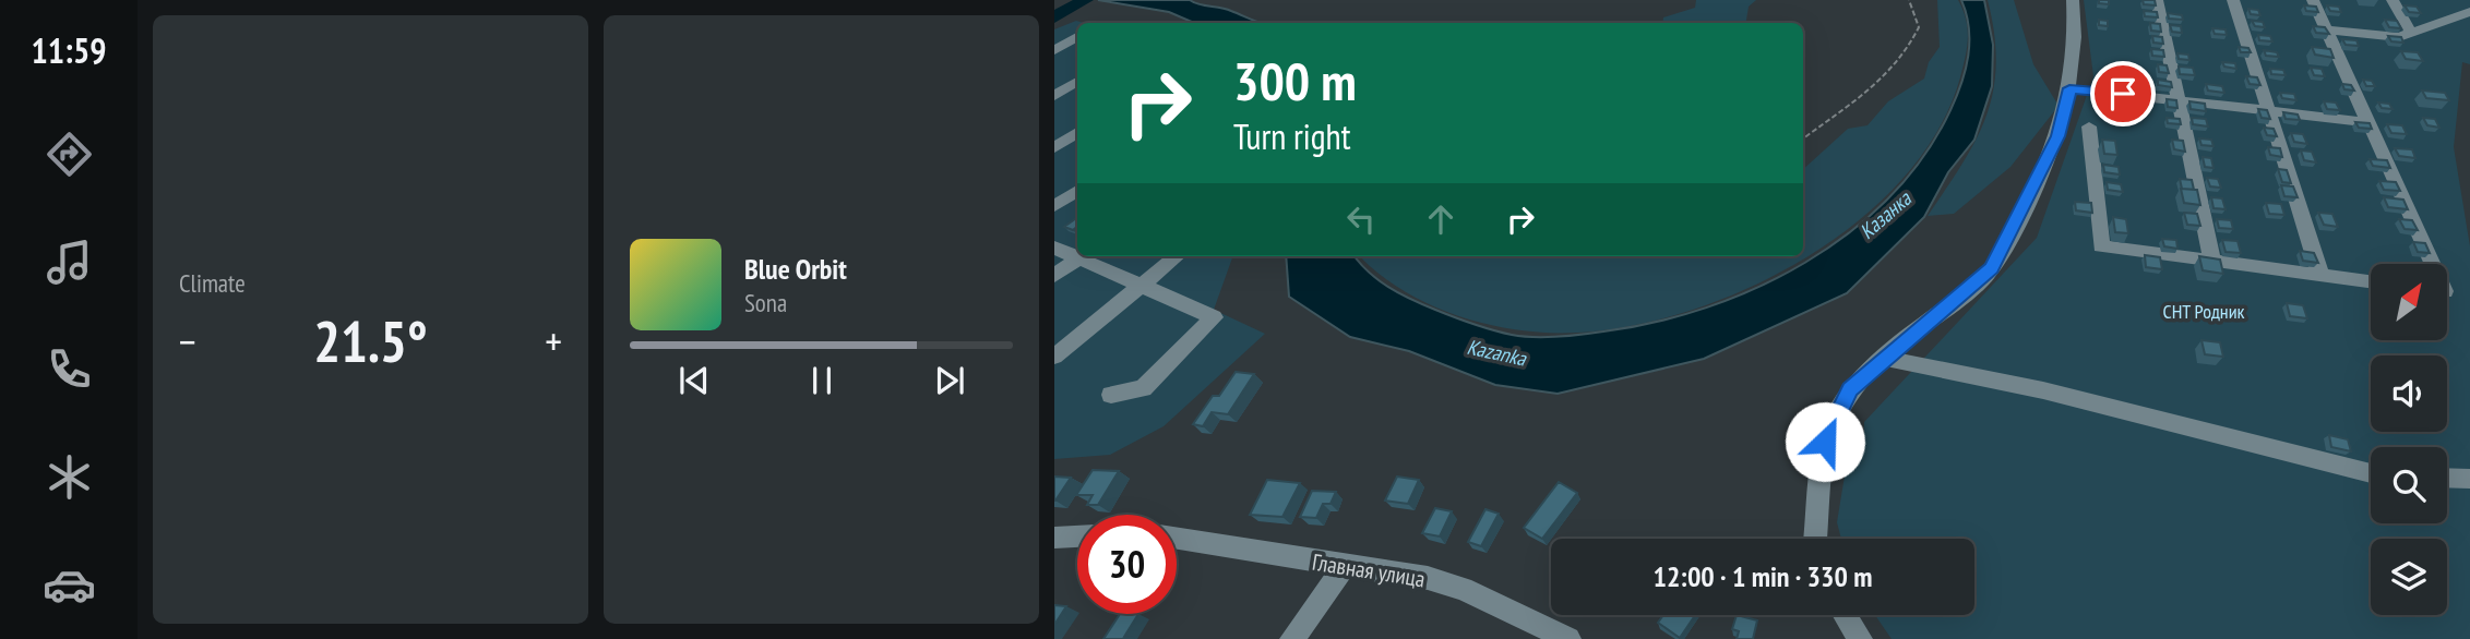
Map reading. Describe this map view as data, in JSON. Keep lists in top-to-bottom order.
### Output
{
  "streets": {
    "street": ["Главная улица"]
  },
  "water": ["Казанка", "Kazanka"],
  "parks": ["СНТ Родник"],
  "north": "top right",
  "page": {
    "tabs": "11:59",
    "tile": "Climate",
    "turn": ["300 m", "Turn right"],
    "song": ["Blue Orbit", "Sona"],
    "heat": ["−", "21.5°", "+"],
    "limit": "30",
    "trip": "12:00 · 1 min · 330 m"
  }
}
